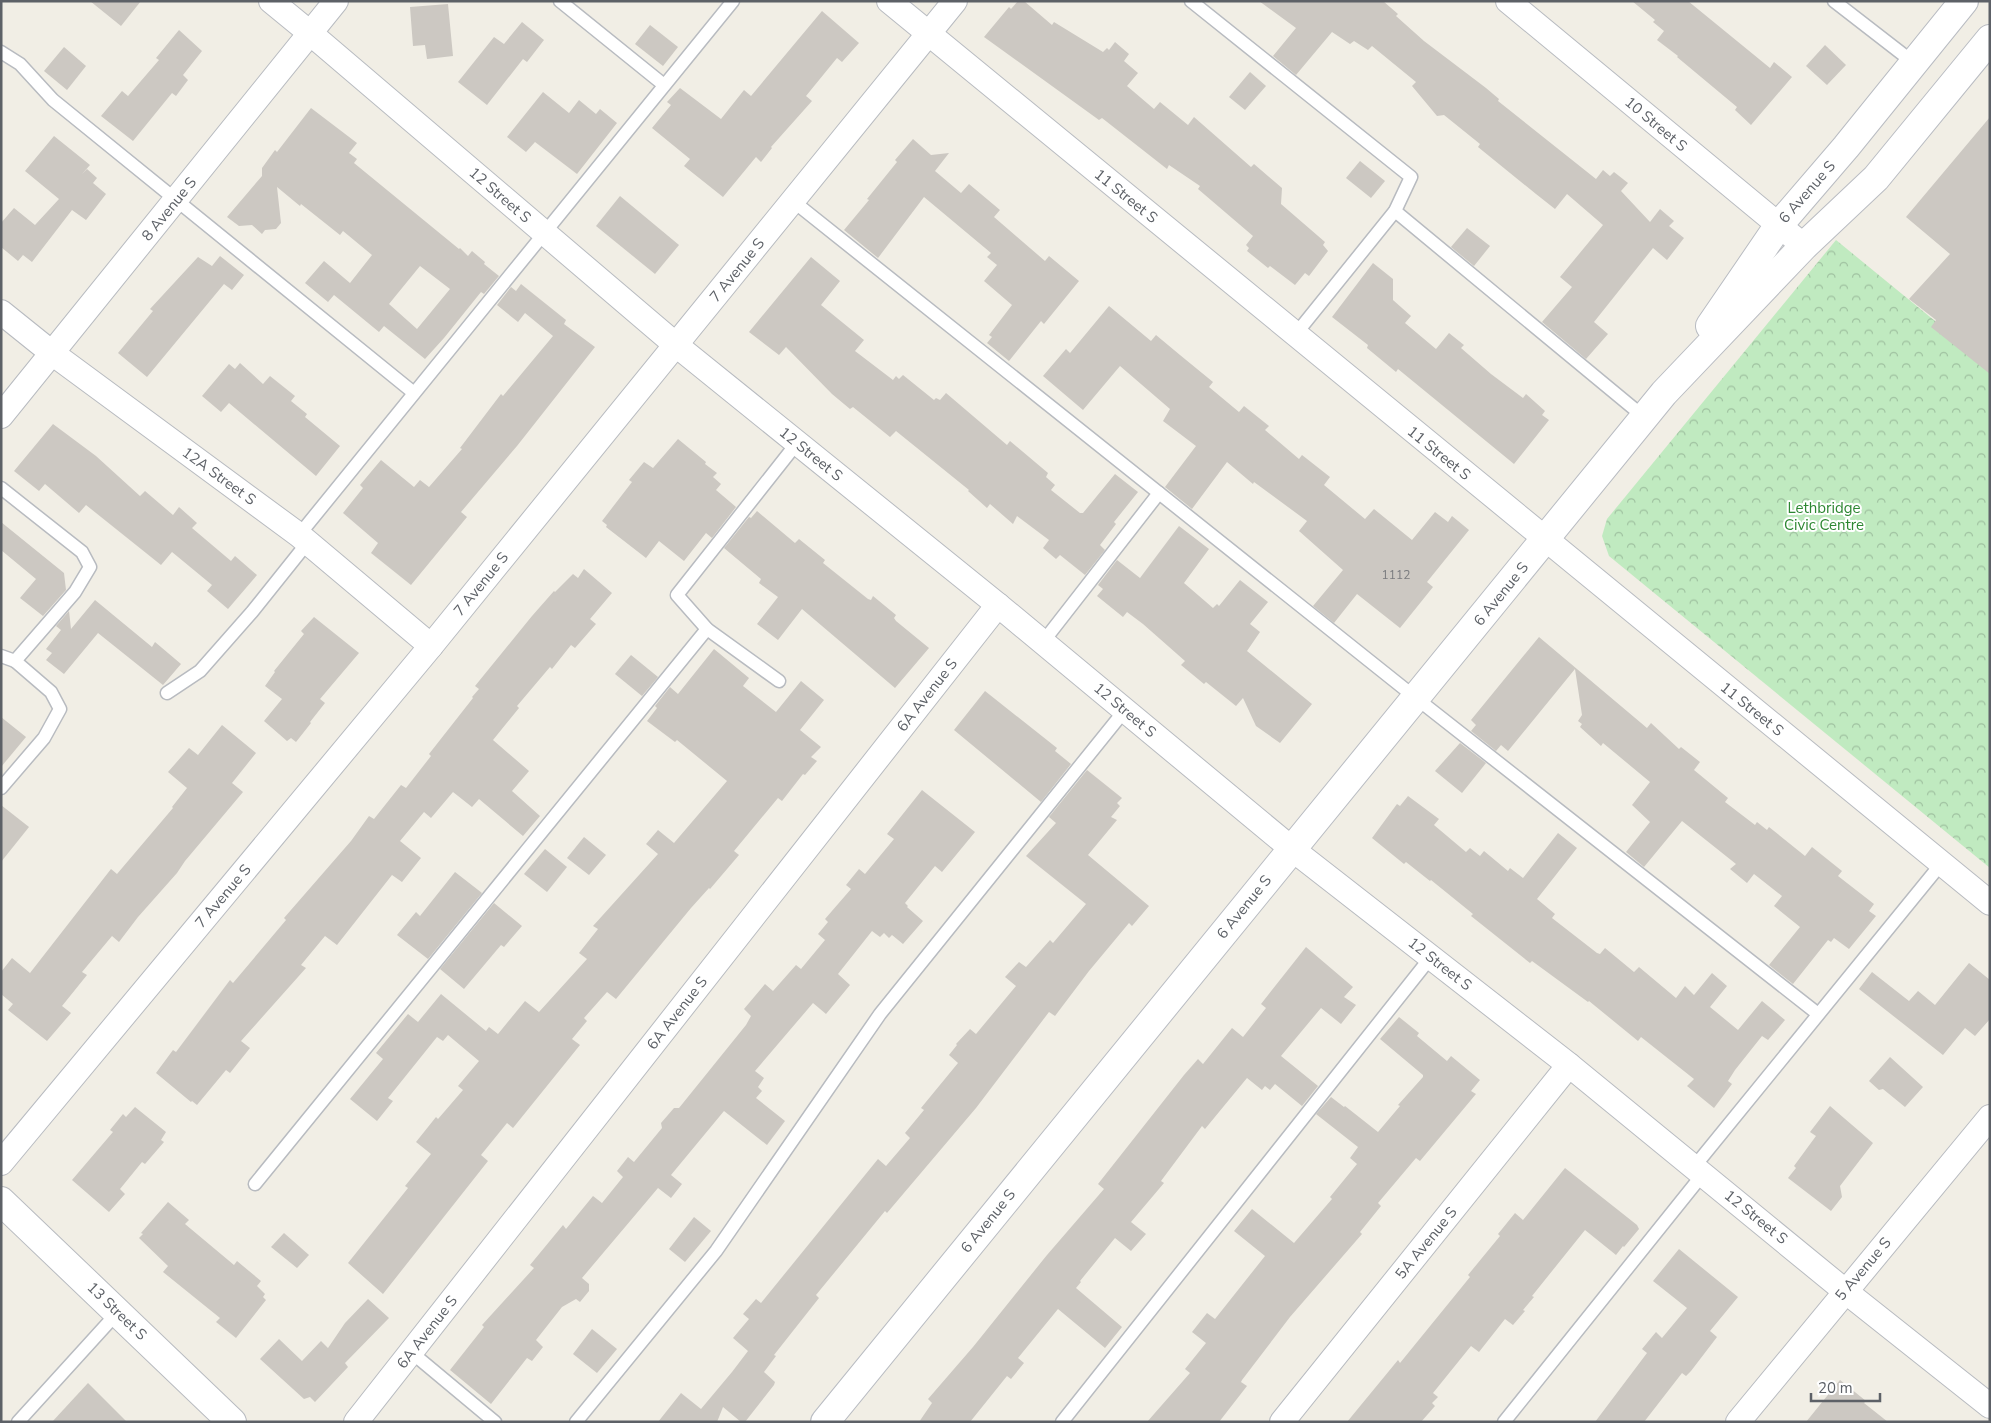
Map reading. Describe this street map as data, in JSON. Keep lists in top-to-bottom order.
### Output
{
  "streets": {
    "main road": ["6 Avenue S", "13 Street S"],
    "street": [
      "10 Street S",
      "12 Street S",
      "11 Street S",
      "8 Avenue S",
      "7 Avenue S",
      "12A Street S",
      "6A Avenue S",
      "5A Avenue S",
      "5 Avenue S"
    ]
  },
  "crossings": [
    ["10 Street S", "6 Avenue S"],
    ["6 Avenue S", "12 Street S"],
    ["6 Avenue S", "11 Street S"],
    ["12 Street S", "8 Avenue S"],
    ["12 Street S", "7 Avenue S"],
    ["12 Street S", "6A Avenue S"],
    ["12 Street S", "5A Avenue S"],
    ["12 Street S", "5 Avenue S"],
    ["11 Street S", "7 Avenue S"],
    ["8 Avenue S", "12A Street S"],
    ["7 Avenue S", "12A Street S"]
  ],
  "parks": ["Lethbridge Civic Centre"],
  "house_numbers": ["1112"],
  "scale_bar": "20 m"
}
